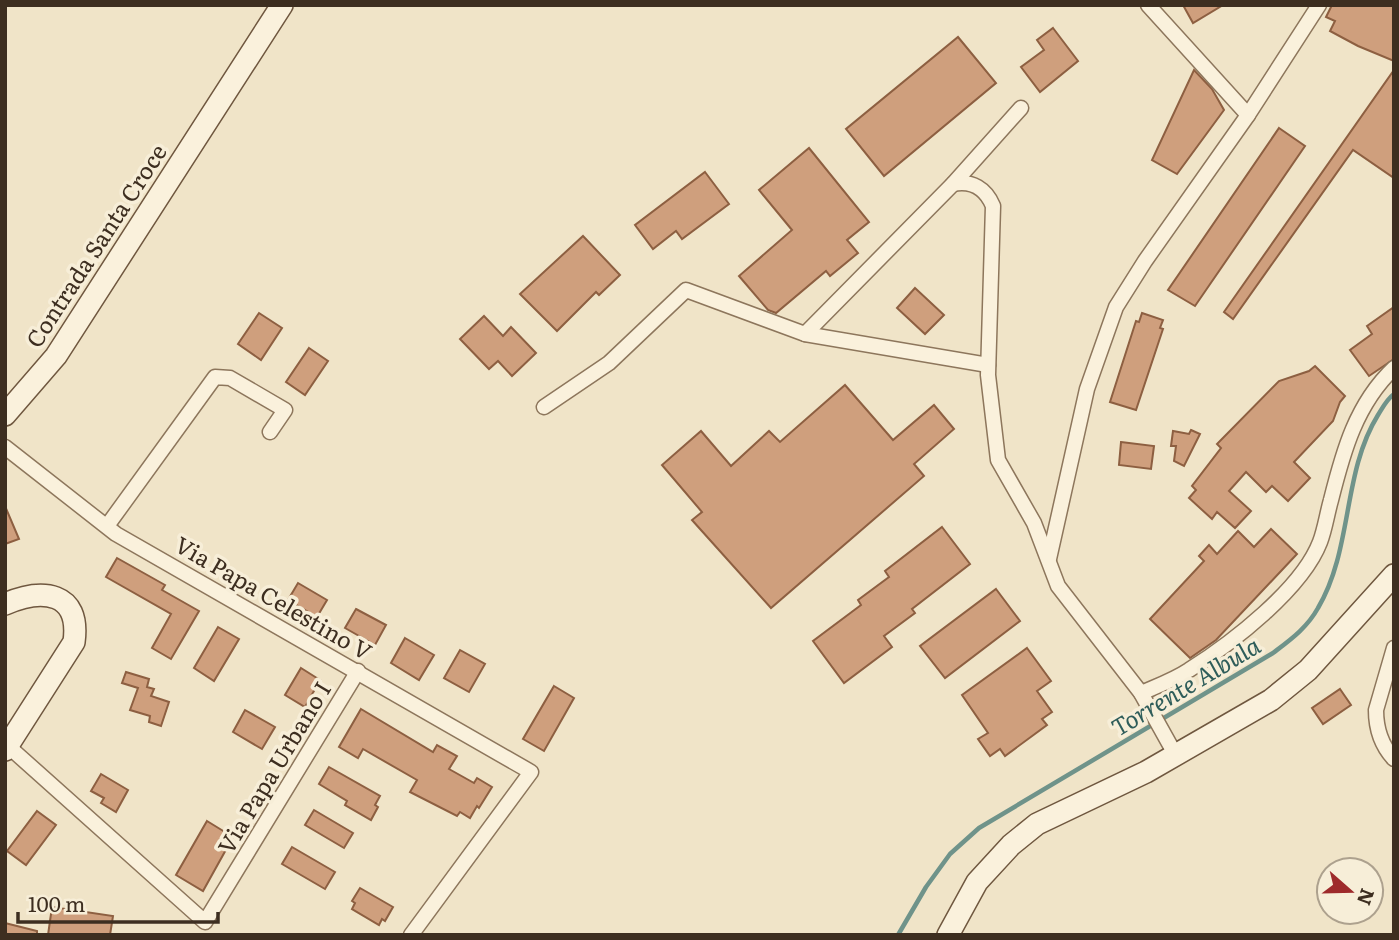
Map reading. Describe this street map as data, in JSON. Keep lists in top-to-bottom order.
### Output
{
  "streets": {
    "street": ["Contrada Santa Croce", "Via Papa Celestino V", "Via Papa Urbano I"]
  },
  "crossings": [
    ["Via Papa Celestino V", "Via Papa Urbano I"]
  ],
  "water": ["Torrente Albula"],
  "scale_bar": "100 m",
  "north": "right"
}
